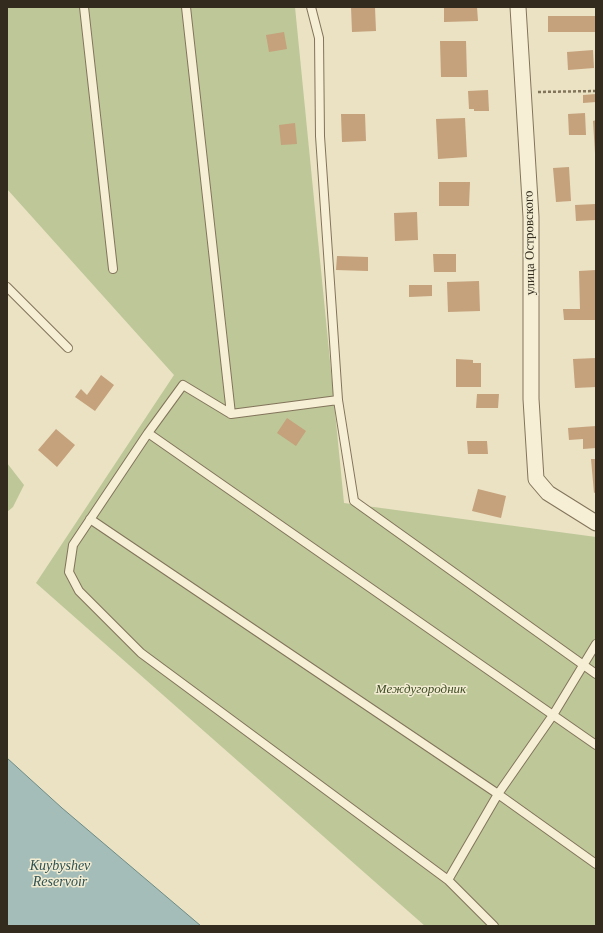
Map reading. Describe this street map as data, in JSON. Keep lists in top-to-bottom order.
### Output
{
  "streets": {
    "street": ["улица Островского"]
  },
  "water": ["Kuybyshev Reservoir"],
  "parks": ["Междугородник"]
}
